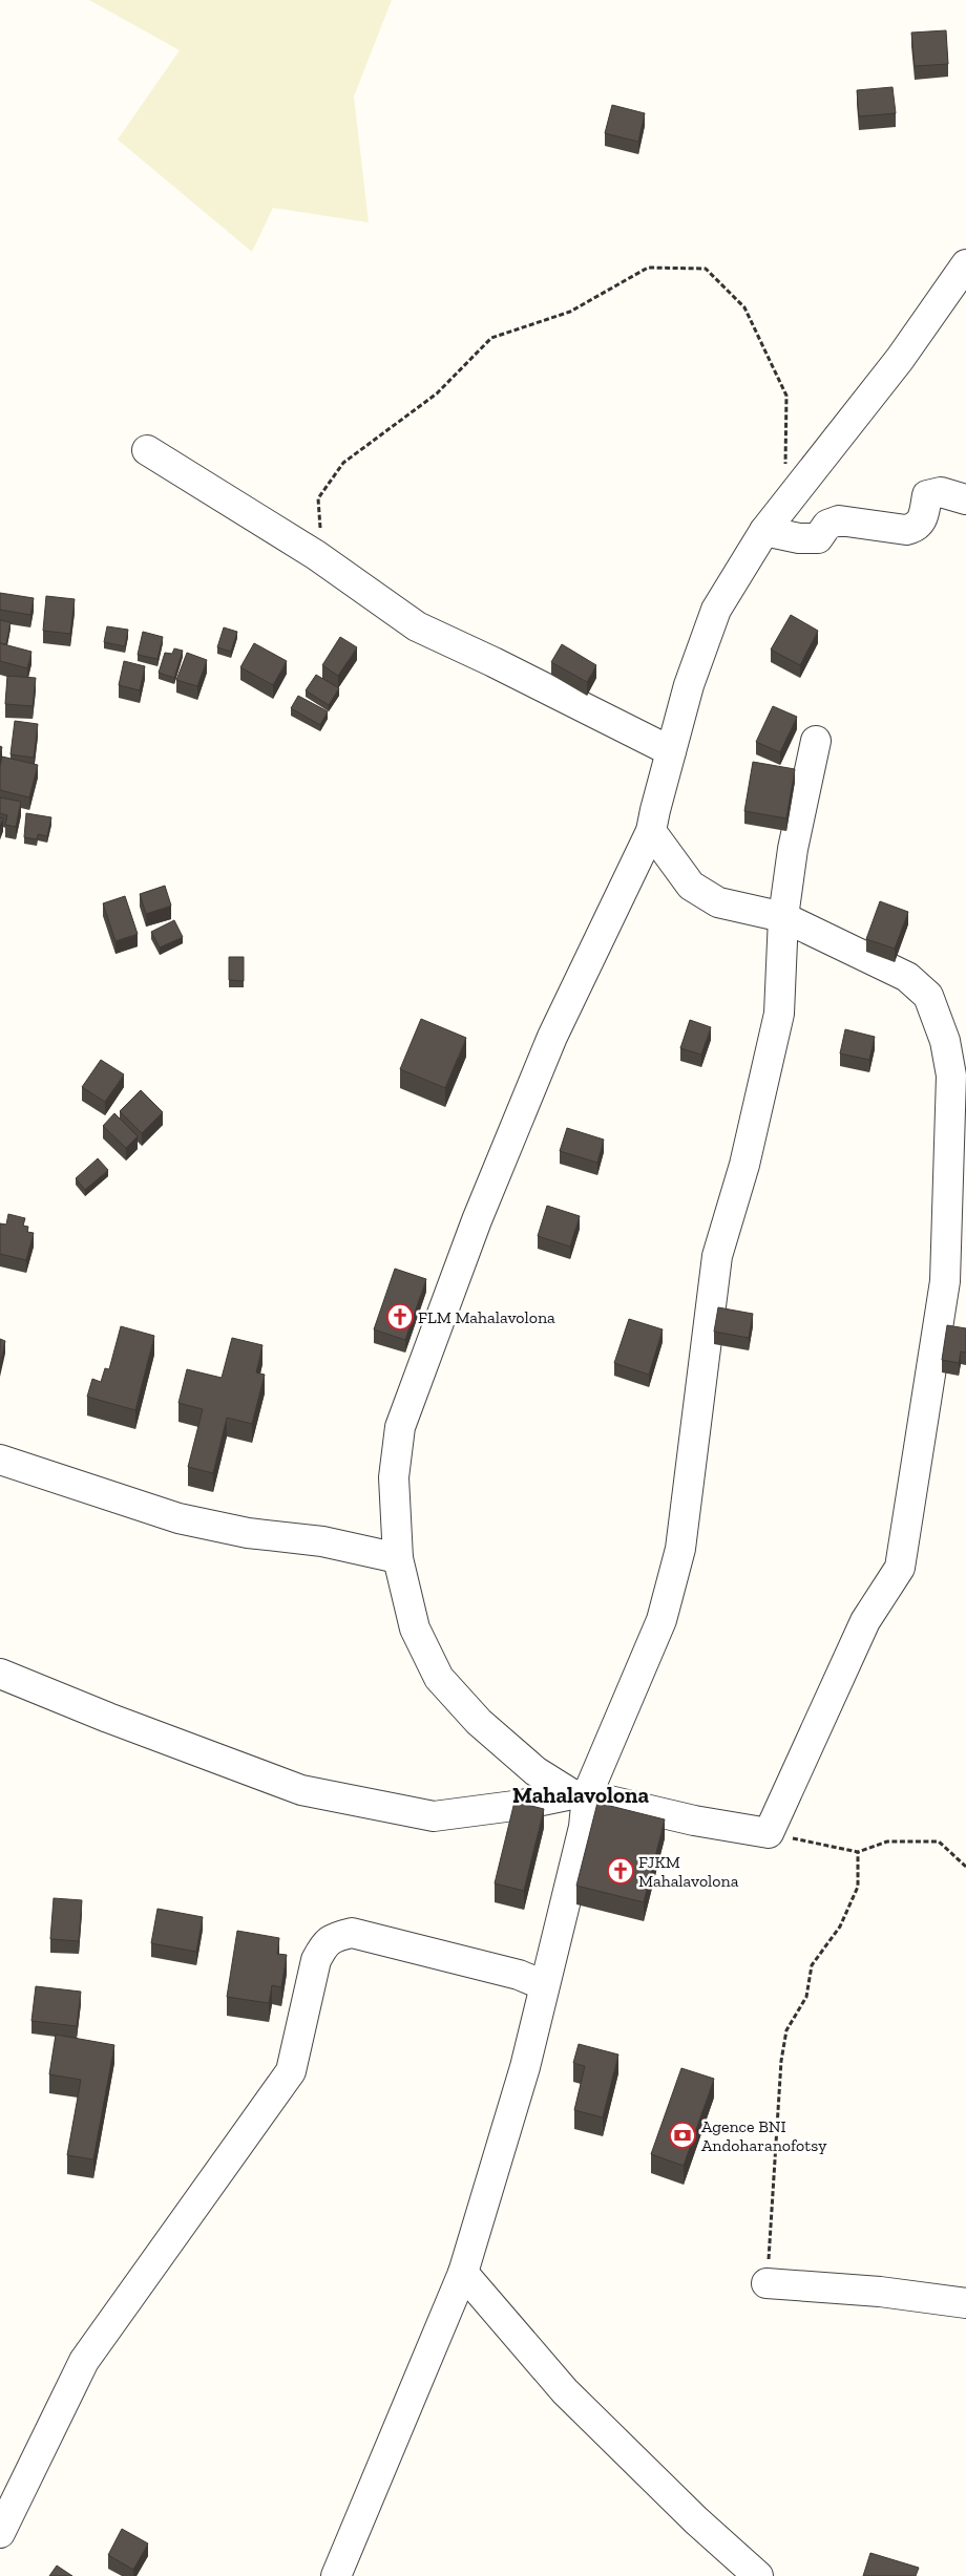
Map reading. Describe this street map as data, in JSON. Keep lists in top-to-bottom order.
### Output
{
  "districts": ["Mahalavolona"],
  "places": {
    "church": ["FLM Mahalavolona", "FJKM Mahalavolona"],
    "bank": ["Agence BNI Andoharanofotsy"]
  }
}
